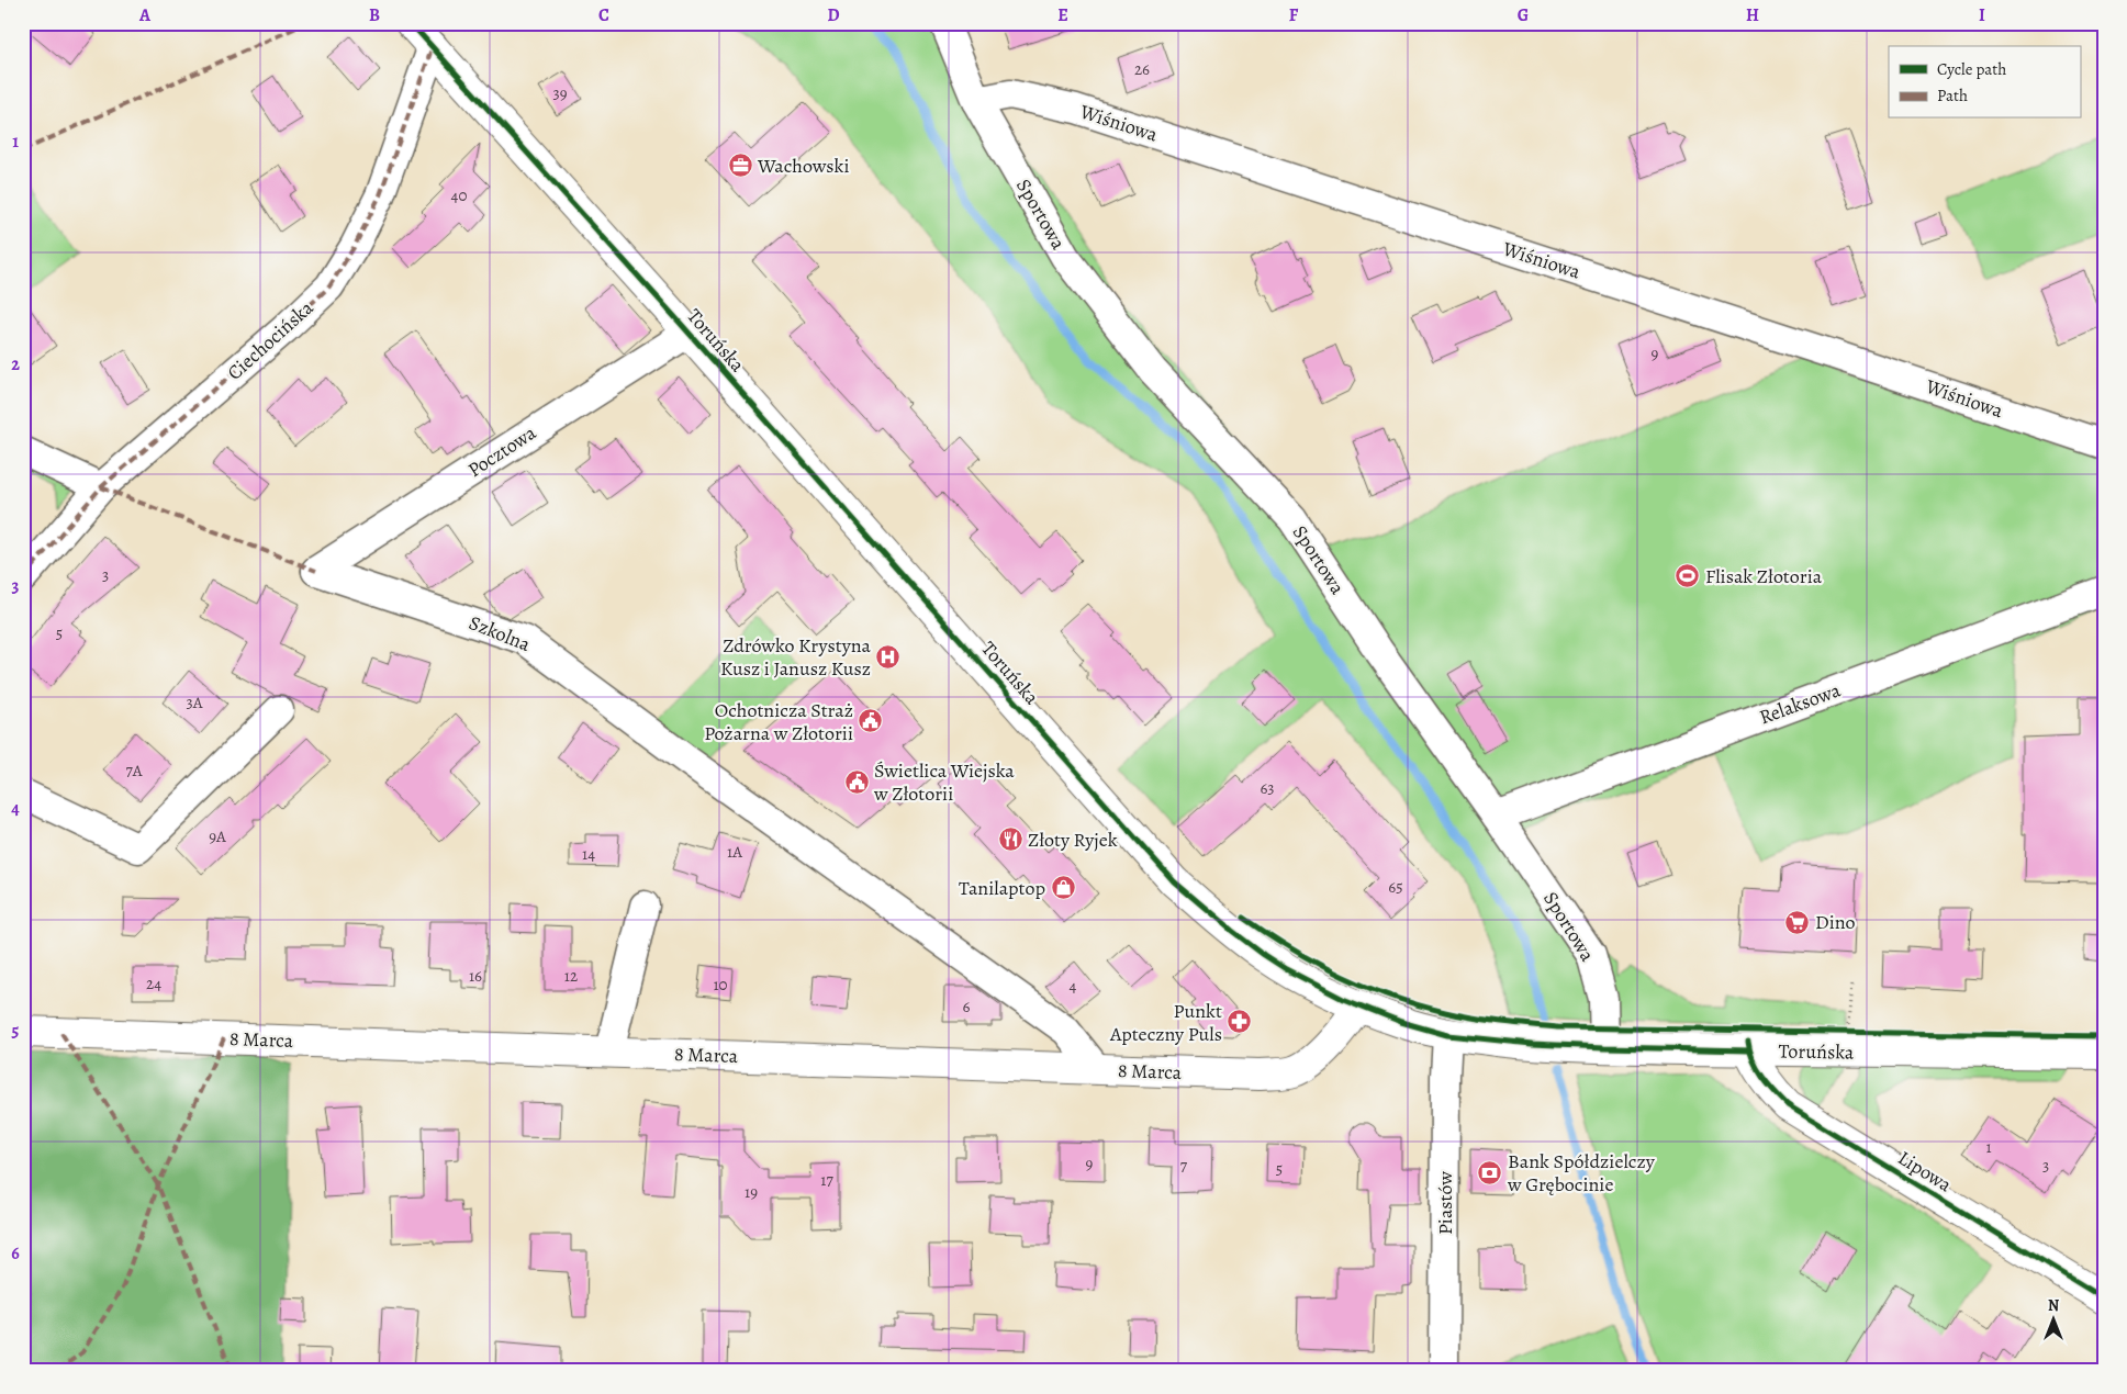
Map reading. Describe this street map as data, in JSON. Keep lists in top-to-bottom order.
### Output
{
  "streets": {
    "main road": ["Toruńska", "8 Marca", "Lipowa"],
    "street": [
      "Wiśniowa",
      "Sportowa",
      "Ciechocińska",
      "Pocztowa",
      "Szkolna",
      "Relaksowa",
      "Piastów"
    ]
  },
  "crossings": [
    ["Wiśniowa", "Sportowa"],
    ["Sportowa", "Toruńska"],
    ["Sportowa", "Relaksowa"],
    ["Ciechocińska", "Toruńska"],
    ["Toruńska", "Pocztowa"],
    ["Toruńska", "8 Marca"],
    ["Toruńska", "Lipowa"],
    ["Toruńska", "Piastów"],
    ["Pocztowa", "Szkolna"],
    ["Szkolna", "8 Marca"]
  ],
  "places": {
    "office": ["Wachowski"],
    "sports": ["Flisak Złotoria"],
    "hospital": ["Zdrówko Krystyna Kusz i Janusz Kusz"],
    "public building": ["Ochotnicza Straż Pożarna w Złotorii", "Świetlica Wiejska w Złotorii"],
    "restaurant": ["Złoty Ryjek"],
    "shop": ["Tanilaptop"],
    "supermarket": ["Dino"],
    "pharmacy": ["Punkt Apteczny Puls"],
    "bank": ["Bank Spółdzielczy w Grębocinie"]
  },
  "house_numbers": [
    "26",
    "39",
    "40",
    "9",
    "3",
    "5",
    "3A",
    "7A",
    "63",
    "9A",
    "1A",
    "14",
    "65",
    "16",
    "12",
    "24",
    "10",
    "4",
    "6",
    "1",
    "9",
    "7",
    "3",
    "5",
    "17",
    "19"
  ],
  "legend": ["Cycle path", "Path"],
  "north": "top",
  "grid": {
    "columns": [
      "A",
      "B",
      "C",
      "D",
      "E",
      "F",
      "G",
      "H",
      "I"
    ],
    "rows": [
      "1",
      "2",
      "3",
      "4",
      "5",
      "6"
    ]
  }
}
